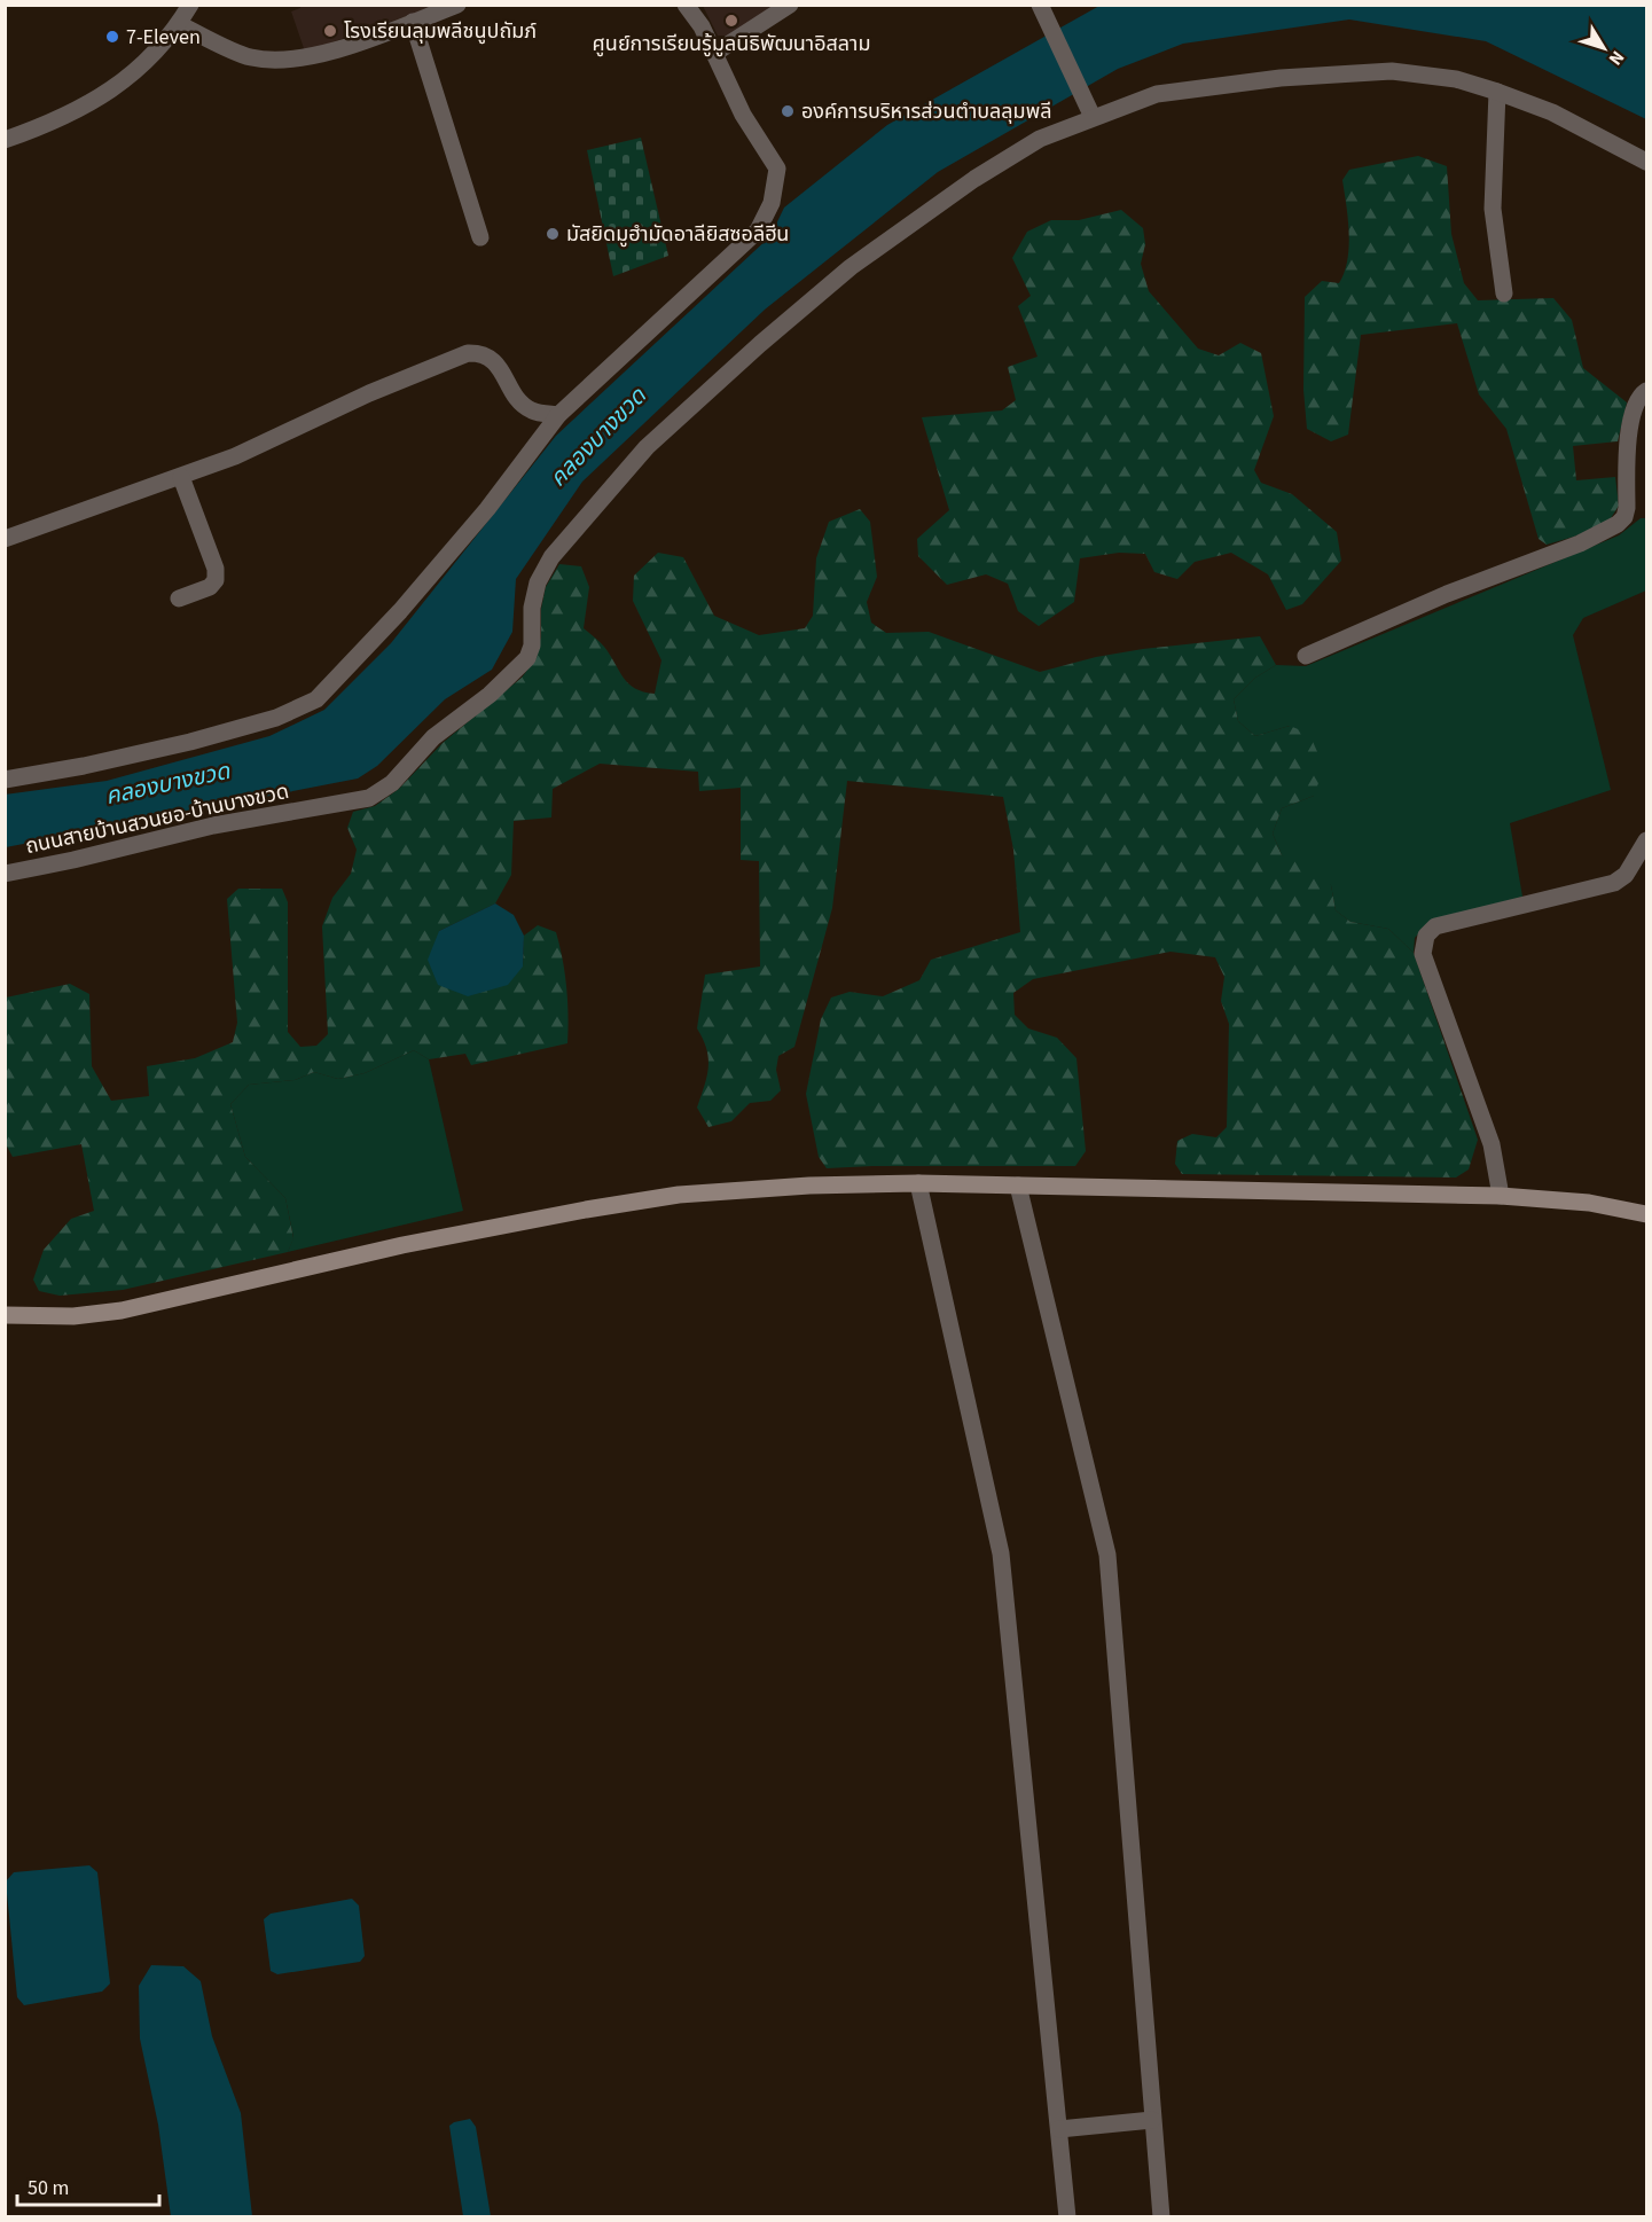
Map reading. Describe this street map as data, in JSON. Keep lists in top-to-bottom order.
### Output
{
  "streets": {
    "street": ["ถนนสายบ้านสวนยอ-บ้านบางขวด"]
  },
  "water": ["คลองบางขวด"],
  "places": [
    "ศูนย์การเรียนรู้มูลนิธิพัฒนาอิสลาม",
    "โรงเรียนลุมพลีชนูปถัมภ์",
    "7-Eleven",
    "องค์การบริหารส่วนตำบลลุมพลี",
    "มัสยิดมูฮำมัดอาลียิสซอลีฮีน"
  ],
  "scale_bar": "50 m",
  "north": "bottom right"
}
